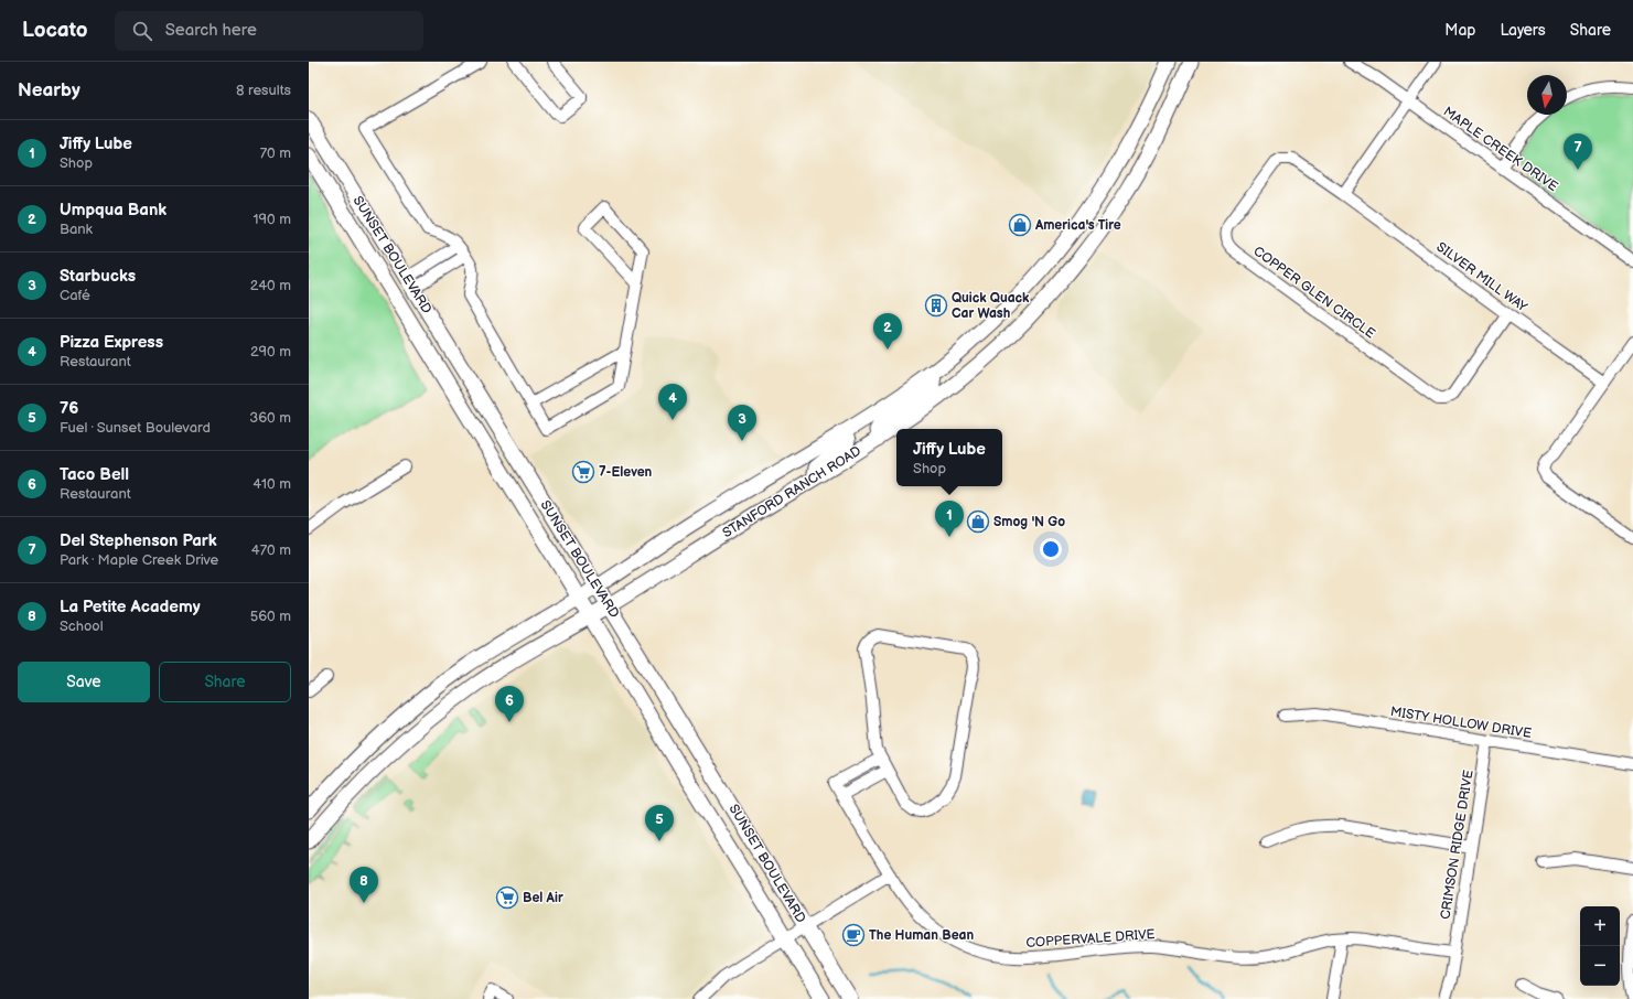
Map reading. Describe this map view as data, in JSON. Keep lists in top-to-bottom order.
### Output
{
  "streets": {
    "main road": ["SUNSET BOULEVARD", "STANFORD RANCH ROAD"],
    "street": [
      "MAPLE CREEK DRIVE",
      "SILVER MILL WAY",
      "COPPER GLEN CIRCLE",
      "MISTY HOLLOW DRIVE",
      "CRIMSON RIDGE DRIVE",
      "COPPERVALE DRIVE"
    ]
  },
  "crossings": [
    ["SUNSET BOULEVARD", "STANFORD RANCH ROAD"],
    ["SILVER MILL WAY", "COPPER GLEN CIRCLE"],
    ["MISTY HOLLOW DRIVE", "CRIMSON RIDGE DRIVE"],
    ["CRIMSON RIDGE DRIVE", "COPPERVALE DRIVE"]
  ],
  "places": {
    "shop": ["America's Tire", "Smog 'N Go"],
    "building": ["Quick Quack Car Wash"],
    "supermarket": ["7-Eleven", "Bel Air"],
    "cafe": ["The Human Bean"]
  },
  "north": "bottom",
  "page": {
    "header": "Locato",
    "search": "Search here",
    "nav": ["Map", "Layers", "Share"],
    "heading": ["Nearby", "8 results"],
    "list": [
      {
        "mark": "1",
        "name": "Jiffy Lube",
        "note": "Shop",
        "value": "70 m"
      },
      {
        "mark": "2",
        "name": "Umpqua Bank",
        "note": "Bank",
        "value": "190 m"
      },
      {
        "mark": "3",
        "name": "Starbucks",
        "note": "Café",
        "value": "240 m"
      },
      {
        "mark": "4",
        "name": "Pizza Express",
        "note": "Restaurant",
        "value": "290 m"
      },
      {
        "mark": "5",
        "name": "76",
        "note": "Fuel · Sunset Boulevard",
        "value": "360 m"
      },
      {
        "mark": "6",
        "name": "Taco Bell",
        "note": "Restaurant",
        "value": "410 m"
      },
      {
        "mark": "7",
        "name": "Del Stephenson Park",
        "note": "Park · Maple Creek Drive",
        "value": "470 m"
      },
      {
        "mark": "8",
        "name": "La Petite Academy",
        "note": "School",
        "value": "560 m"
      }
    ],
    "pins": [
      "7",
      "2",
      "4",
      "3",
      "1",
      "6",
      "5",
      "8"
    ],
    "popup": ["Jiffy Lube", "Shop"],
    "buttons": ["Save", "Share"],
    "map_buttons": ["+", "−"]
  }
}
